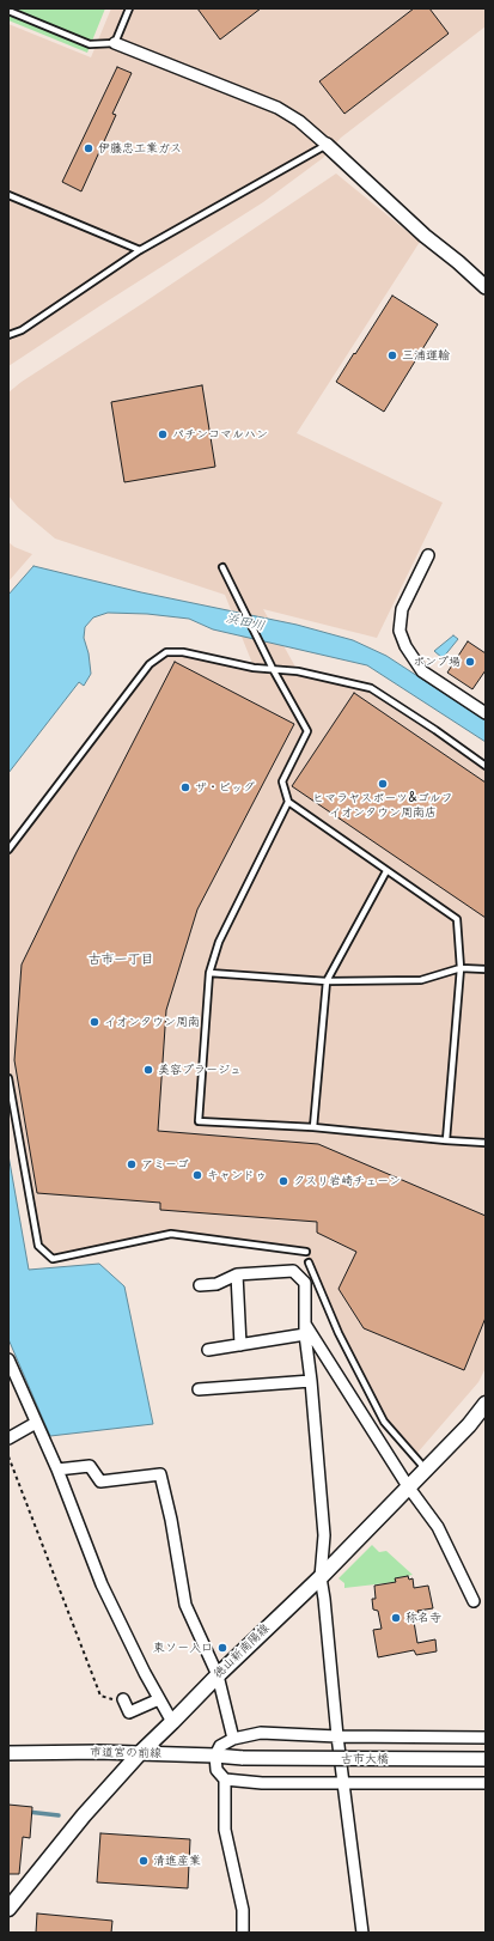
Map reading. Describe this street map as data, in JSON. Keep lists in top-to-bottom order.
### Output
{
  "streets": {
    "main road": ["徳山新南陽線"],
    "street": ["市道宮の前線", "古市大橋"]
  },
  "crossings": [
    ["徳山新南陽線", "市道宮の前線"],
    ["市道宮の前線", "古市大橋"]
  ],
  "districts": ["古市一丁目"],
  "water": ["浜田川"],
  "places": [
    "伊藤忠工業ガス",
    "三浦運輸",
    "パチンコマルハン",
    "ポンプ場",
    "ヒマラヤスポーツ&ゴルフ イオンタウン周南店",
    "ザ・ビッグ",
    "イオンタウン周南",
    "美容プラージュ",
    "アミーゴ",
    "キャンドゥ",
    "クスリ岩崎チェーン",
    "称名寺",
    "東ソー入口",
    "清進産業"
  ]
}
